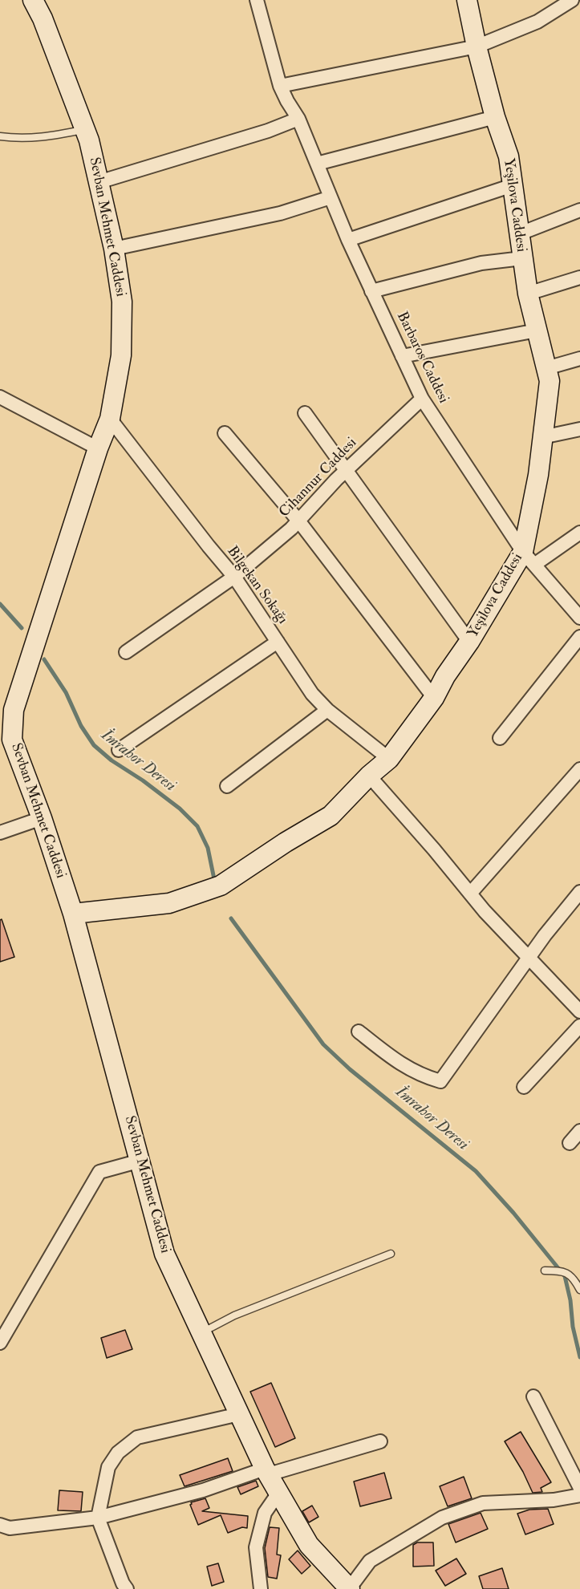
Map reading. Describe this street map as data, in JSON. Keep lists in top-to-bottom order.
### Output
{
  "streets": {
    "main road": ["Yeşilova Caddesi", "Sevban Mehmet Caddesi"],
    "street": ["Barbaros Caddesi", "Cihannur Caddesi", "Bilgekan Sokağı"]
  },
  "crossings": [
    ["Yeşilova Caddesi", "Sevban Mehmet Caddesi"],
    ["Yeşilova Caddesi", "Barbaros Caddesi"],
    ["Yeşilova Caddesi", "Bilgekan Sokağı"],
    ["Sevban Mehmet Caddesi", "Bilgekan Sokağı"],
    ["Barbaros Caddesi", "Cihannur Caddesi"],
    ["Cihannur Caddesi", "Bilgekan Sokağı"]
  ],
  "water": ["İmrahor Deresi"]
}
